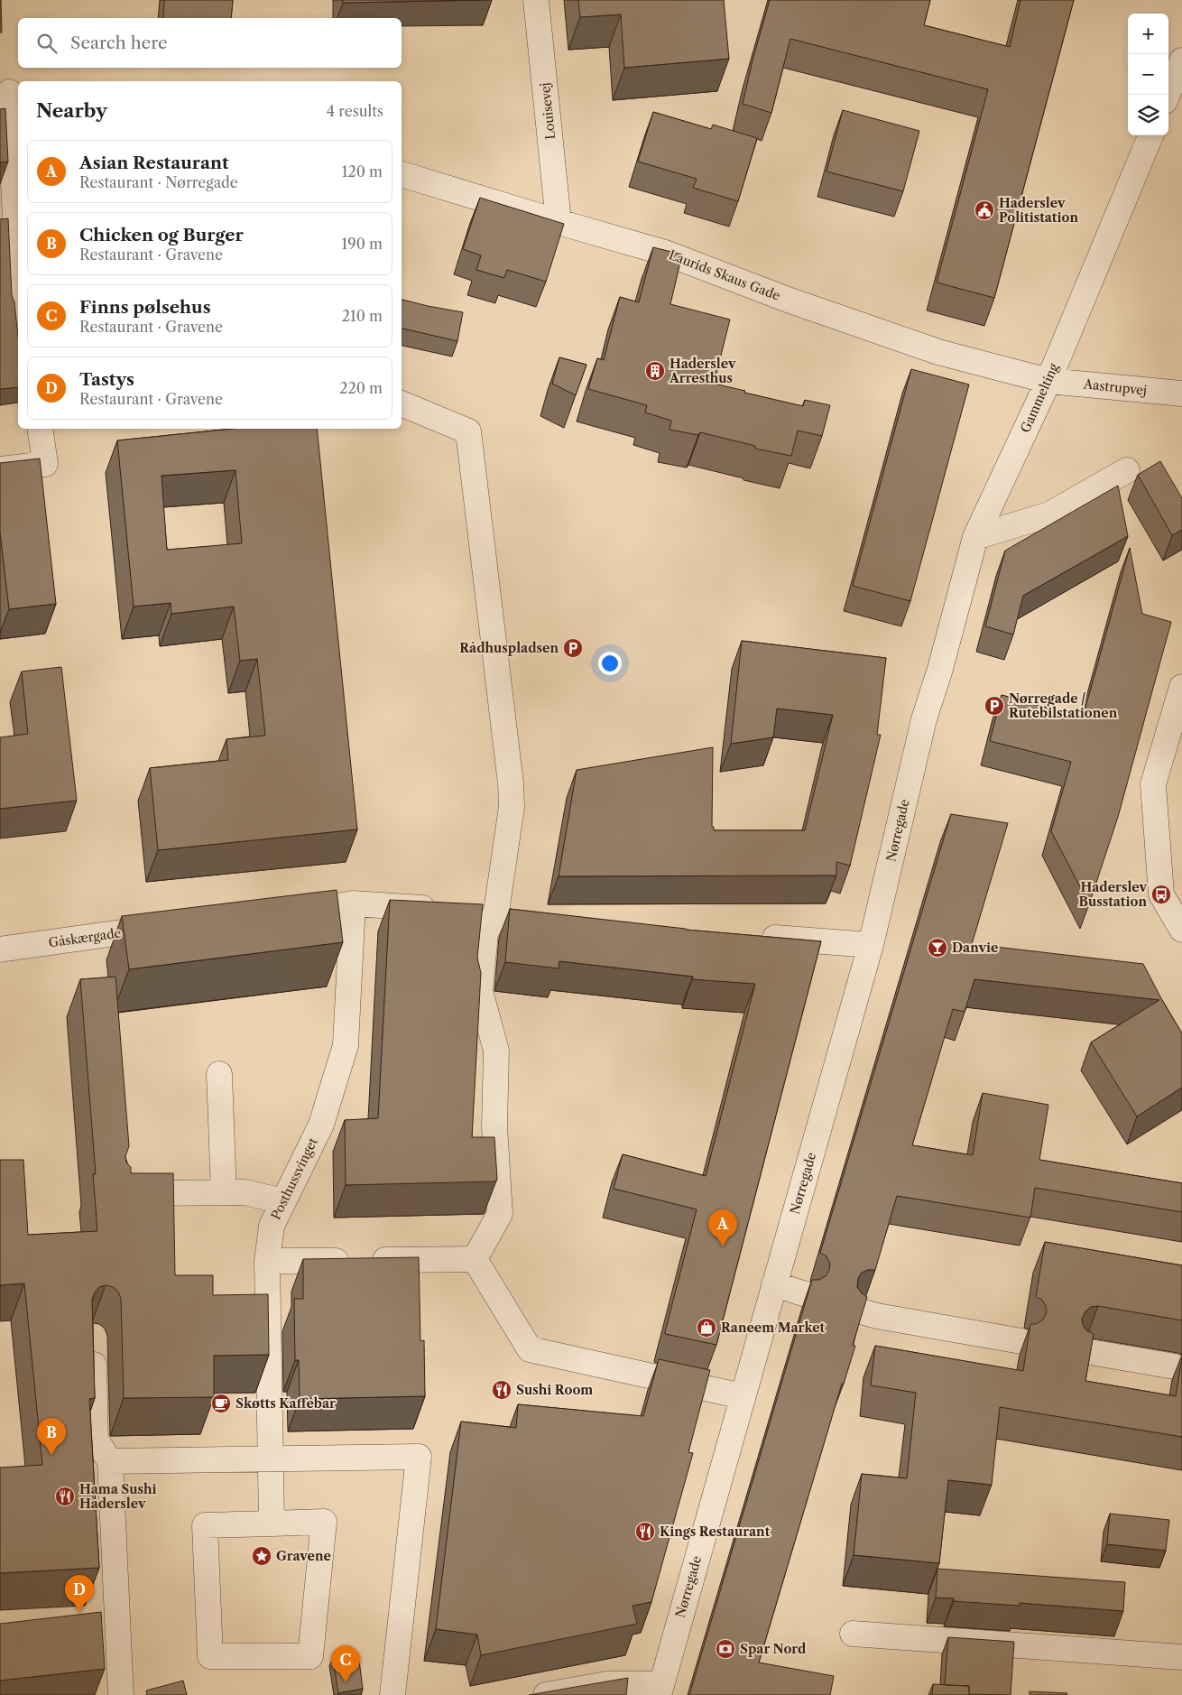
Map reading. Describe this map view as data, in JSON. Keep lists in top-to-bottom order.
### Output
{
  "streets": {
    "street": [
      "Louisevej",
      "Laurids Skaus Gade",
      "Aastrupvej",
      "Gammelting",
      "Nørregade",
      "Gåskærgade",
      "Posthussvinget"
    ]
  },
  "crossings": [
    ["Louisevej", "Laurids Skaus Gade"],
    ["Laurids Skaus Gade", "Aastrupvej"],
    ["Laurids Skaus Gade", "Gammelting"],
    ["Aastrupvej", "Gammelting"],
    ["Gammelting", "Nørregade"]
  ],
  "places": {
    "public building": ["Haderslev Politistation"],
    "building": ["Haderslev Arresthus"],
    "parking": ["Rådhuspladsen", "Nørregade / Rutebilstationen"],
    "bus stop": ["Haderslev Busstation"],
    "bar": ["Danvie"],
    "shop": ["Raneem Market"],
    "restaurant": ["Sushi Room", "Hama Sushi Haderslev", "Kings Restaurant"],
    "cafe": ["Skøtts Kaffebar"],
    "place": ["Gravene"],
    "bank": ["Spar Nord"]
  },
  "page": {
    "map_buttons": ["+", "−"],
    "search": "Search here",
    "heading": ["Nearby", "4 results"],
    "list": [
      {
        "mark": "A",
        "name": "Asian Restaurant",
        "note": "Restaurant · Nørregade",
        "value": "120 m"
      },
      {
        "mark": "B",
        "name": "Chicken og Burger",
        "note": "Restaurant · Gravene",
        "value": "190 m"
      },
      {
        "mark": "C",
        "name": "Finns pølsehus",
        "note": "Restaurant · Gravene",
        "value": "210 m"
      },
      {
        "mark": "D",
        "name": "Tastys",
        "note": "Restaurant · Gravene",
        "value": "220 m"
      }
    ],
    "pins": [
      "A",
      "B",
      "D",
      "C"
    ]
  }
}
